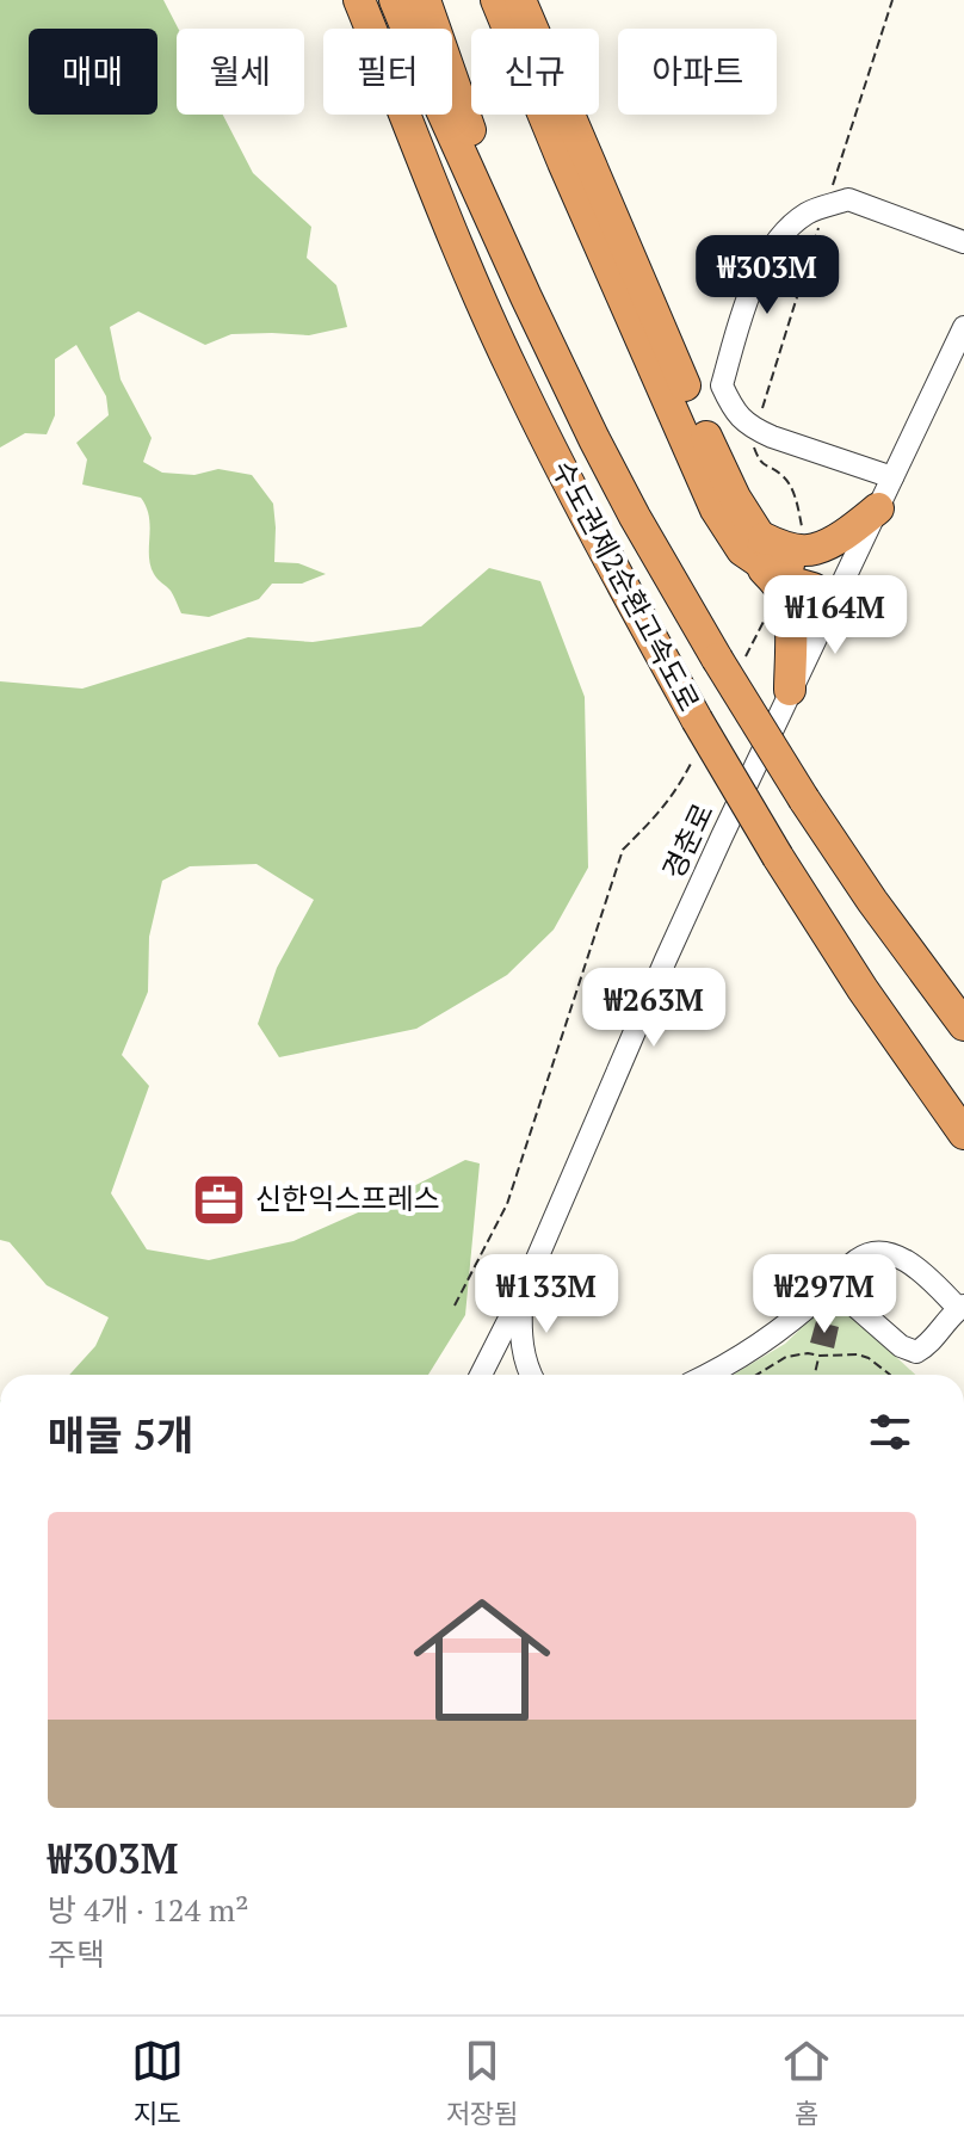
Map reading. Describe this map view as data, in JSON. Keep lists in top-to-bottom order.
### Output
{
  "streets": {
    "highway": ["수도권제2순환고속도로"],
    "street": ["경춘로"]
  },
  "places": {
    "office": ["신한익스프레스"]
  },
  "page": {
    "chip": [
      "매매",
      "월세",
      "필터",
      "신규",
      "아파트"
    ],
    "price": [
      "₩303M",
      "₩164M",
      "₩263M",
      "₩133M",
      "₩297M"
    ],
    "heading": "매물 5개",
    "list": [
      {
        "name": "₩303M",
        "note": "방 4개 · 124 m² · 주택"
      }
    ],
    "tabs": ["지도", "저장됨", "홈"]
  }
}
